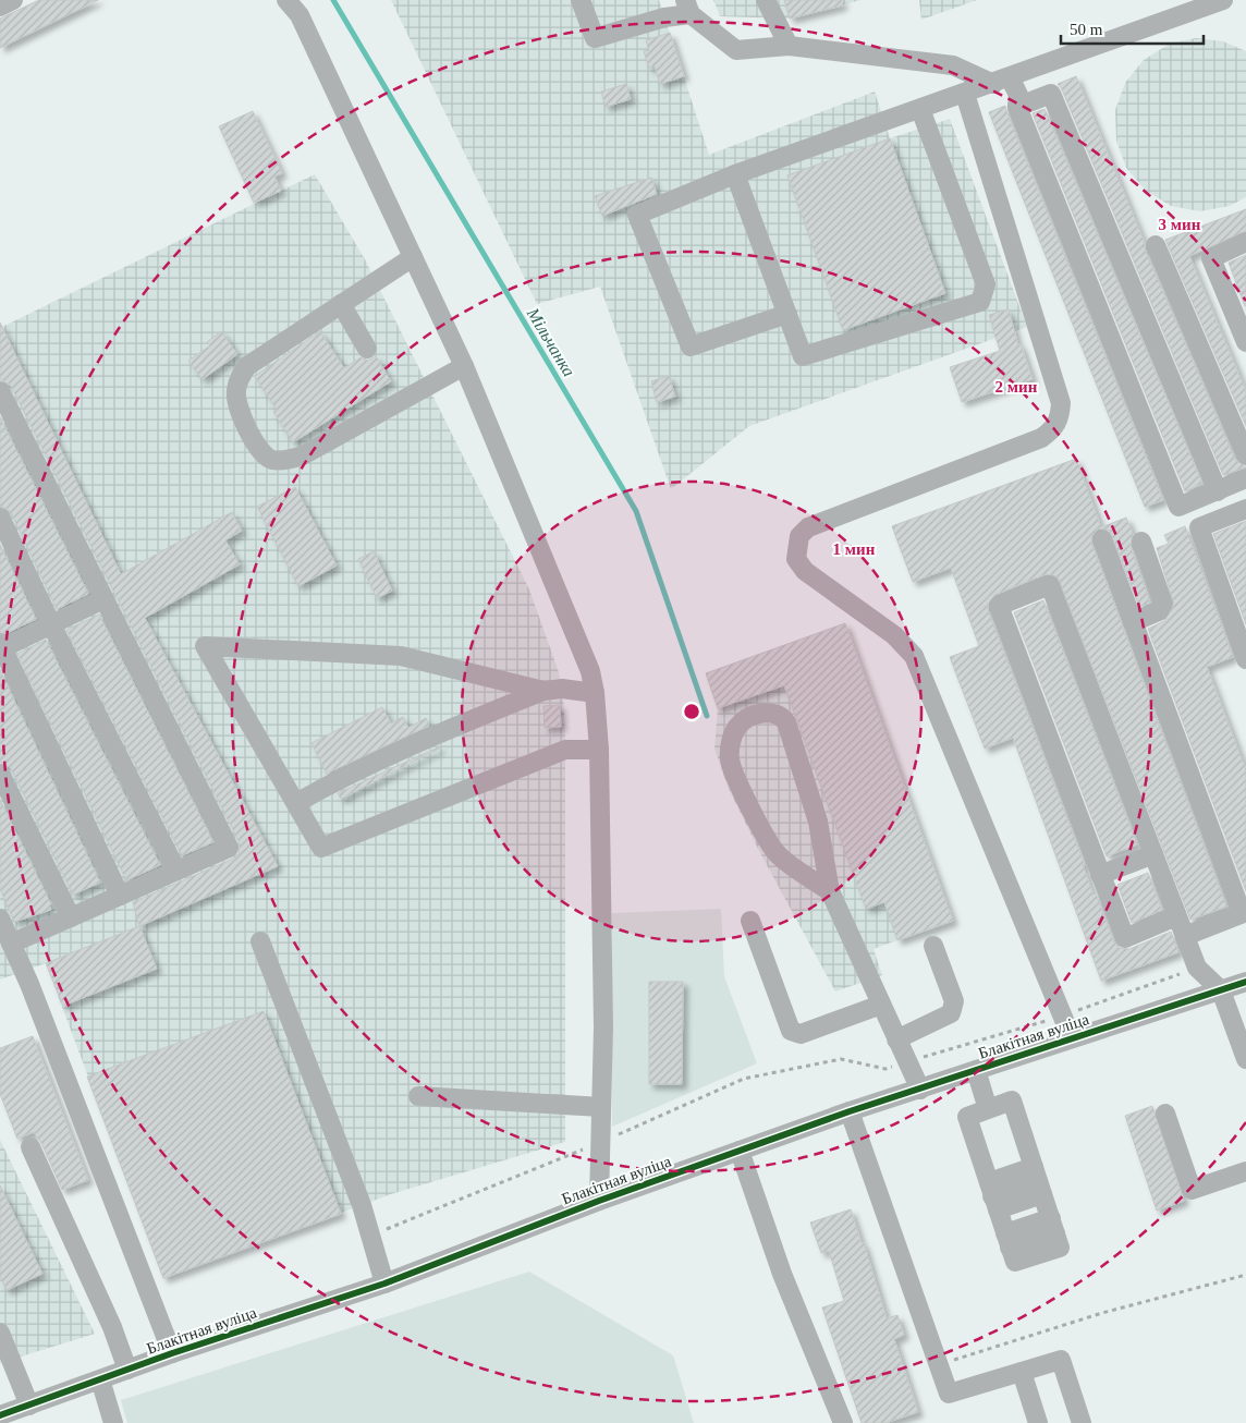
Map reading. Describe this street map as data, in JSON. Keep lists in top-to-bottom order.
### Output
{
  "streets": {
    "street": ["Блакітная вуліца"]
  },
  "water": ["Мільчанка"],
  "scale_bar": "50 m",
  "rings": ["3 мин", "2 мин", "1 мин"]
}
